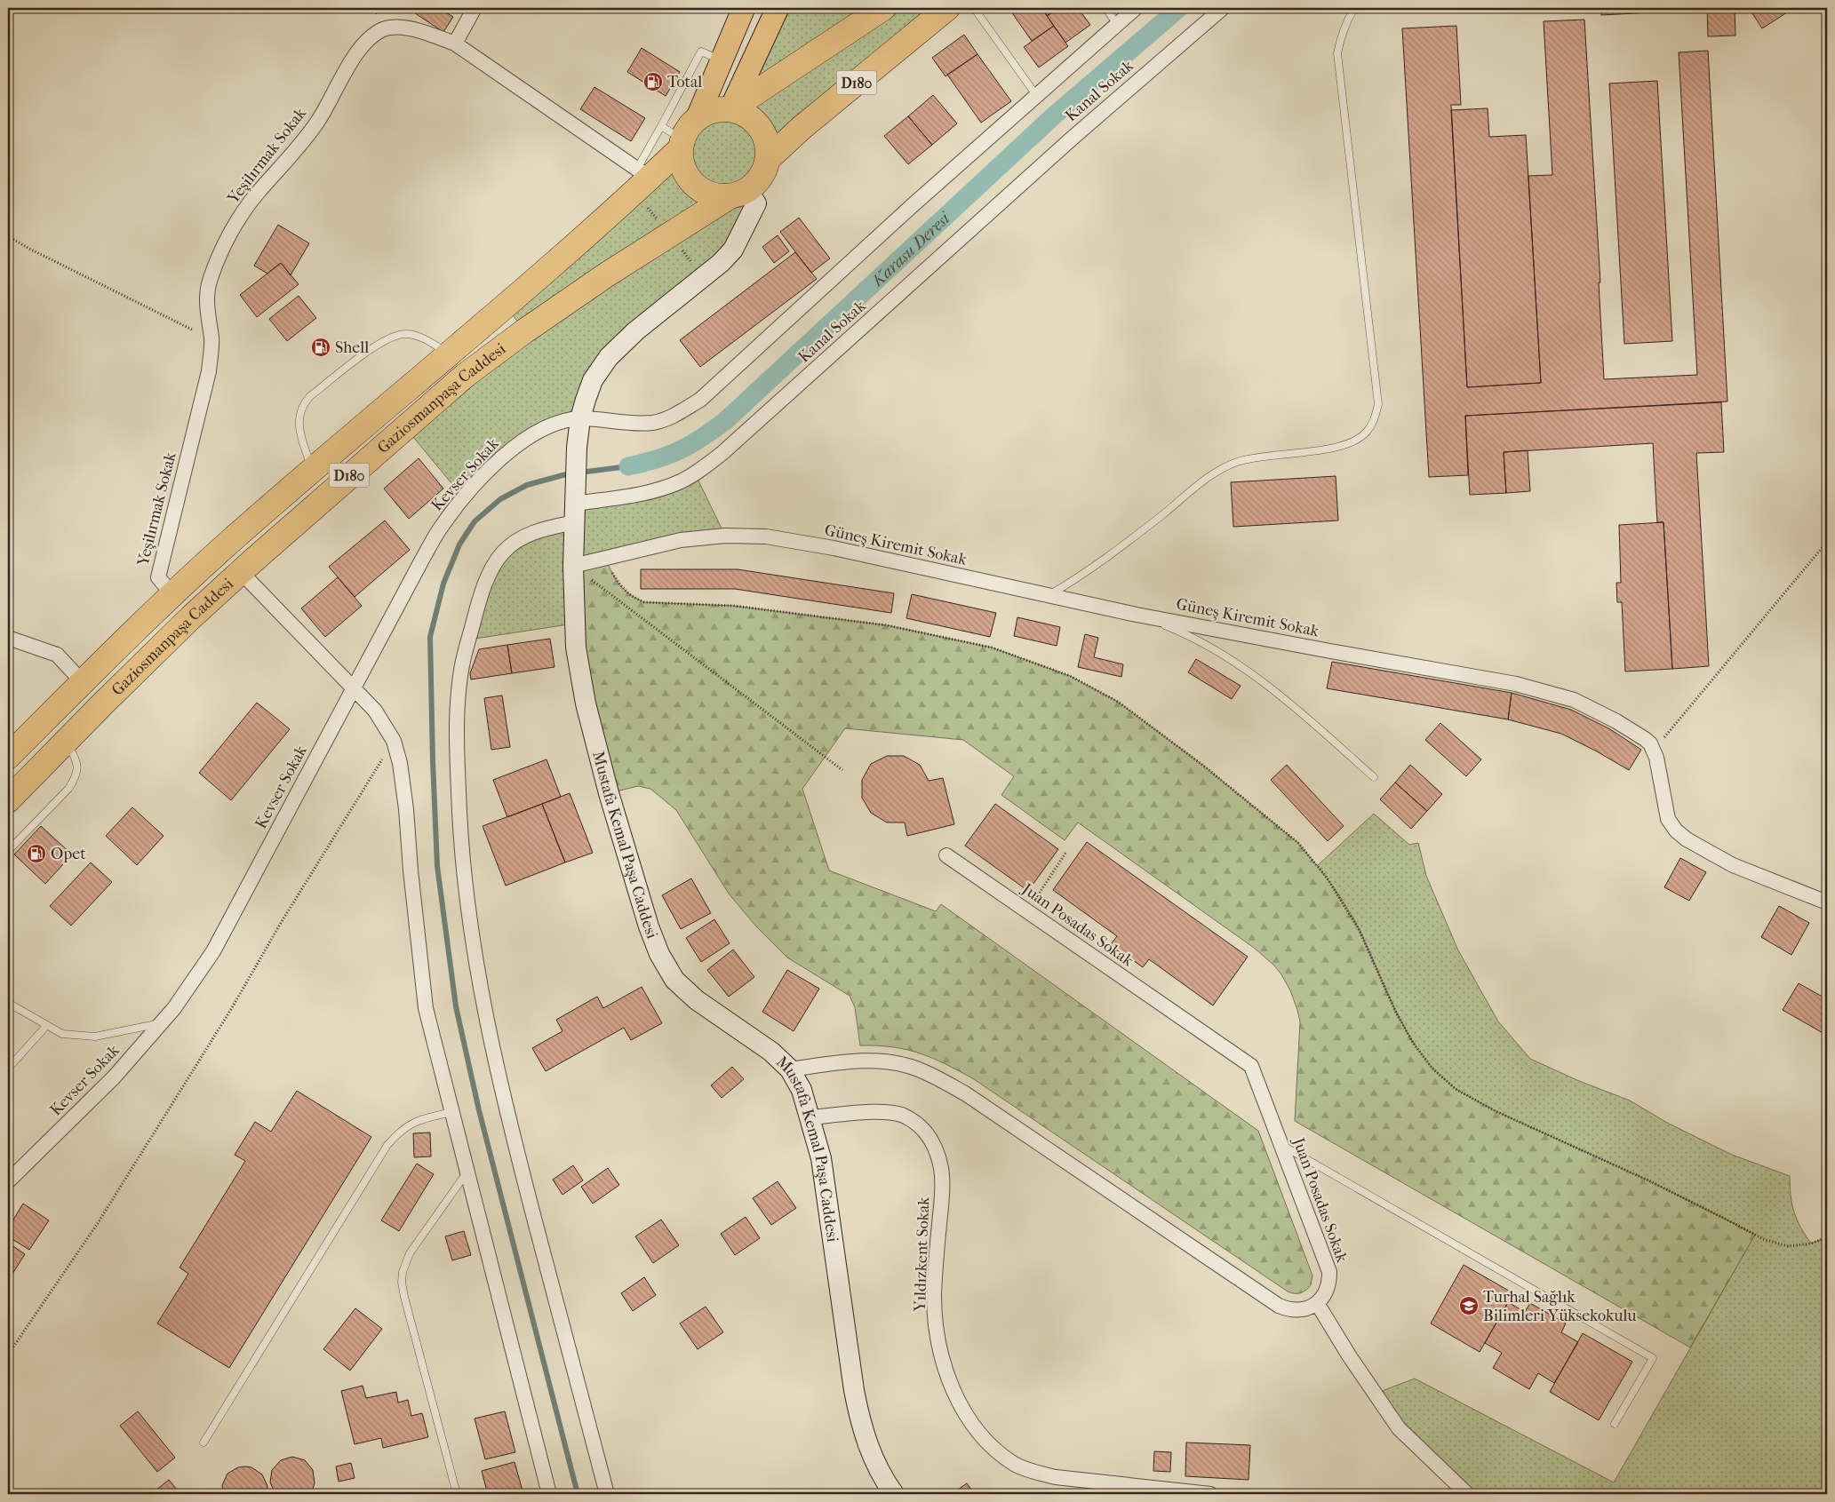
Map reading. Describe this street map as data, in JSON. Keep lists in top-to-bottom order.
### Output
{
  "streets": {
    "highway": ["D180", "Gaziosmanpaşa Caddesi"],
    "street": [
      "Kanal Sokak",
      "Yeşilırmak Sokak",
      "Kevser Sokak",
      "Güneş Kiremit Sokak",
      "Mustafa Kemal Paşa Caddesi",
      "Juan Posadas Sokak",
      "Yıldızkent Sokak"
    ]
  },
  "crossings": [
    ["D180", "Gaziosmanpaşa Caddesi"],
    ["D180", "Mustafa Kemal Paşa Caddesi"],
    ["Kanal Sokak", "Mustafa Kemal Paşa Caddesi"],
    ["Yeşilırmak Sokak", "Gaziosmanpaşa Caddesi"],
    ["Gaziosmanpaşa Caddesi", "Mustafa Kemal Paşa Caddesi"],
    ["Kevser Sokak", "Mustafa Kemal Paşa Caddesi"],
    ["Güneş Kiremit Sokak", "Mustafa Kemal Paşa Caddesi"],
    ["Mustafa Kemal Paşa Caddesi", "Yıldızkent Sokak"]
  ],
  "water": ["Karasu Deresi"],
  "places": {
    "fuel station": ["Total", "Shell", "Opet"],
    "school or university": ["Turhal Sağlık Bilimleri Yüksekokulu"]
  }
}
